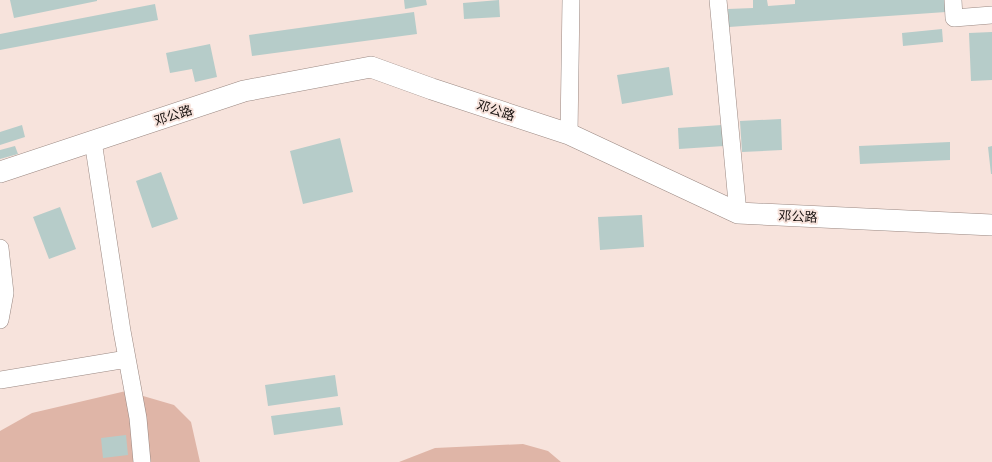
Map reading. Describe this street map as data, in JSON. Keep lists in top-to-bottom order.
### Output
{
  "streets": {
    "street": ["邓公路"]
  }
}
